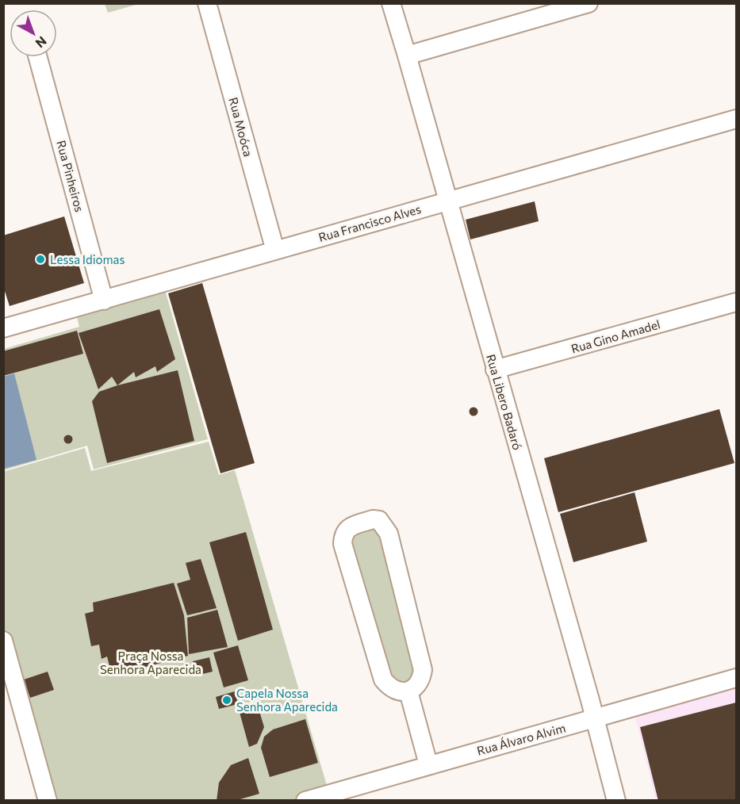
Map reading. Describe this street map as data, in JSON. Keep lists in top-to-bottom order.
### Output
{
  "streets": {
    "street": [
      "Rua Moóca",
      "Rua Pinheiros",
      "Rua Francisco Alves",
      "Rua Gino Amadel",
      "Rua Libero Badaró",
      "Rua Álvaro Alvim"
    ]
  },
  "crossings": [
    ["Rua Moóca", "Rua Francisco Alves"],
    ["Rua Pinheiros", "Rua Francisco Alves"],
    ["Rua Francisco Alves", "Rua Libero Badaró"],
    ["Rua Gino Amadel", "Rua Libero Badaró"],
    ["Rua Libero Badaró", "Rua Álvaro Alvim"]
  ],
  "parks": ["Praça Nossa Senhora Aparecida"],
  "places": ["Lessa Idiomas", "Capela Nossa Senhora Aparecida"],
  "north": "bottom right"
}
